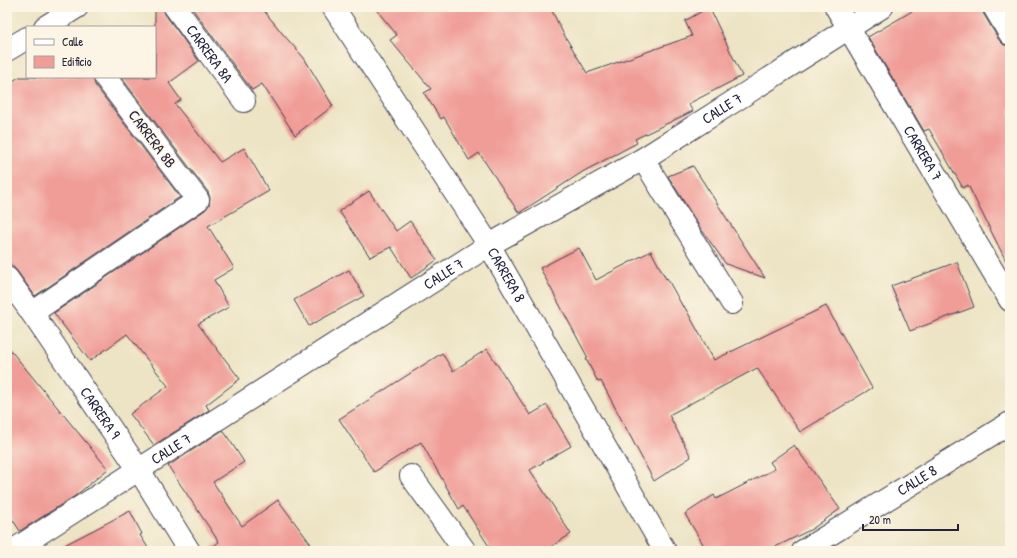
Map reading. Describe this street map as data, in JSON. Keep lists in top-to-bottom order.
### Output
{
  "streets": {
    "street": [
      "CARRERA 8A",
      "CALLE 7",
      "CARRERA 8B",
      "CARRERA 7",
      "CARRERA 8",
      "CARRERA 9",
      "CALLE 8"
    ]
  },
  "crossings": [
    ["CALLE 7", "CARRERA 7"],
    ["CALLE 7", "CARRERA 8"],
    ["CALLE 7", "CARRERA 9"],
    ["CARRERA 8B", "CARRERA 9"]
  ],
  "legend": ["Calle", "Edificio"],
  "scale_bar": "20 m"
}
